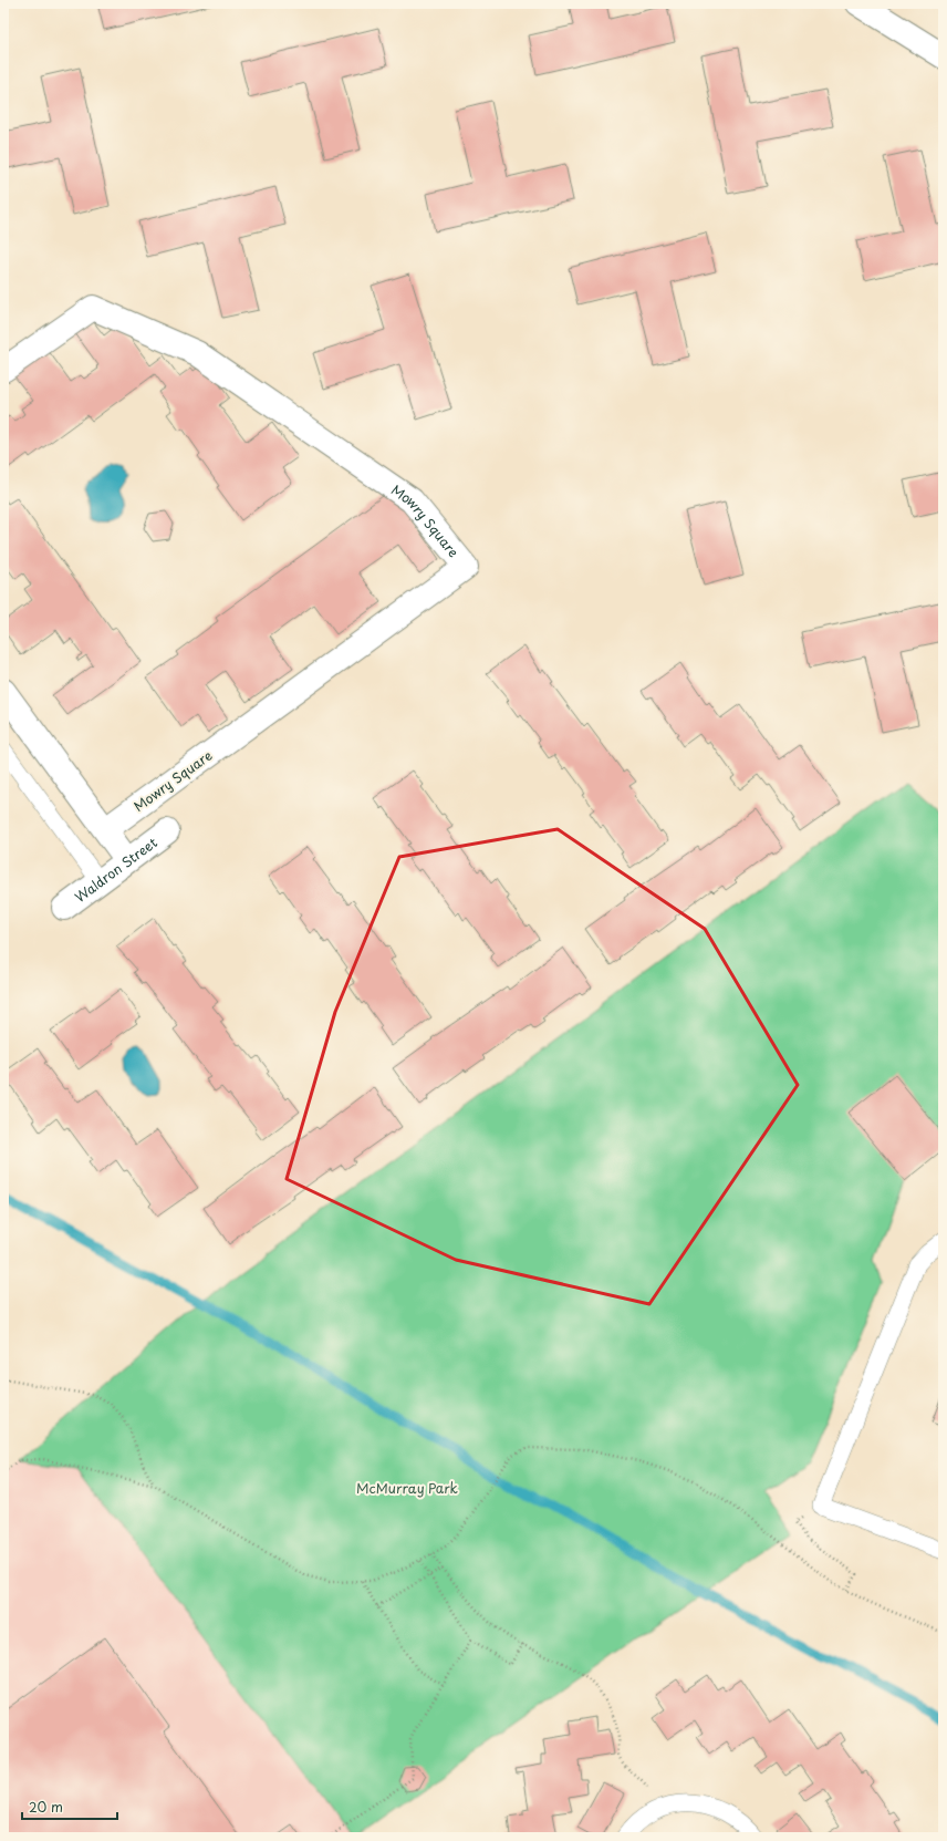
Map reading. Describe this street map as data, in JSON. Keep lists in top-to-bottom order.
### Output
{
  "streets": {
    "street": ["Mowry Square", "Waldron Street"]
  },
  "parks": ["McMurray Park"],
  "scale_bar": "20 m"
}
